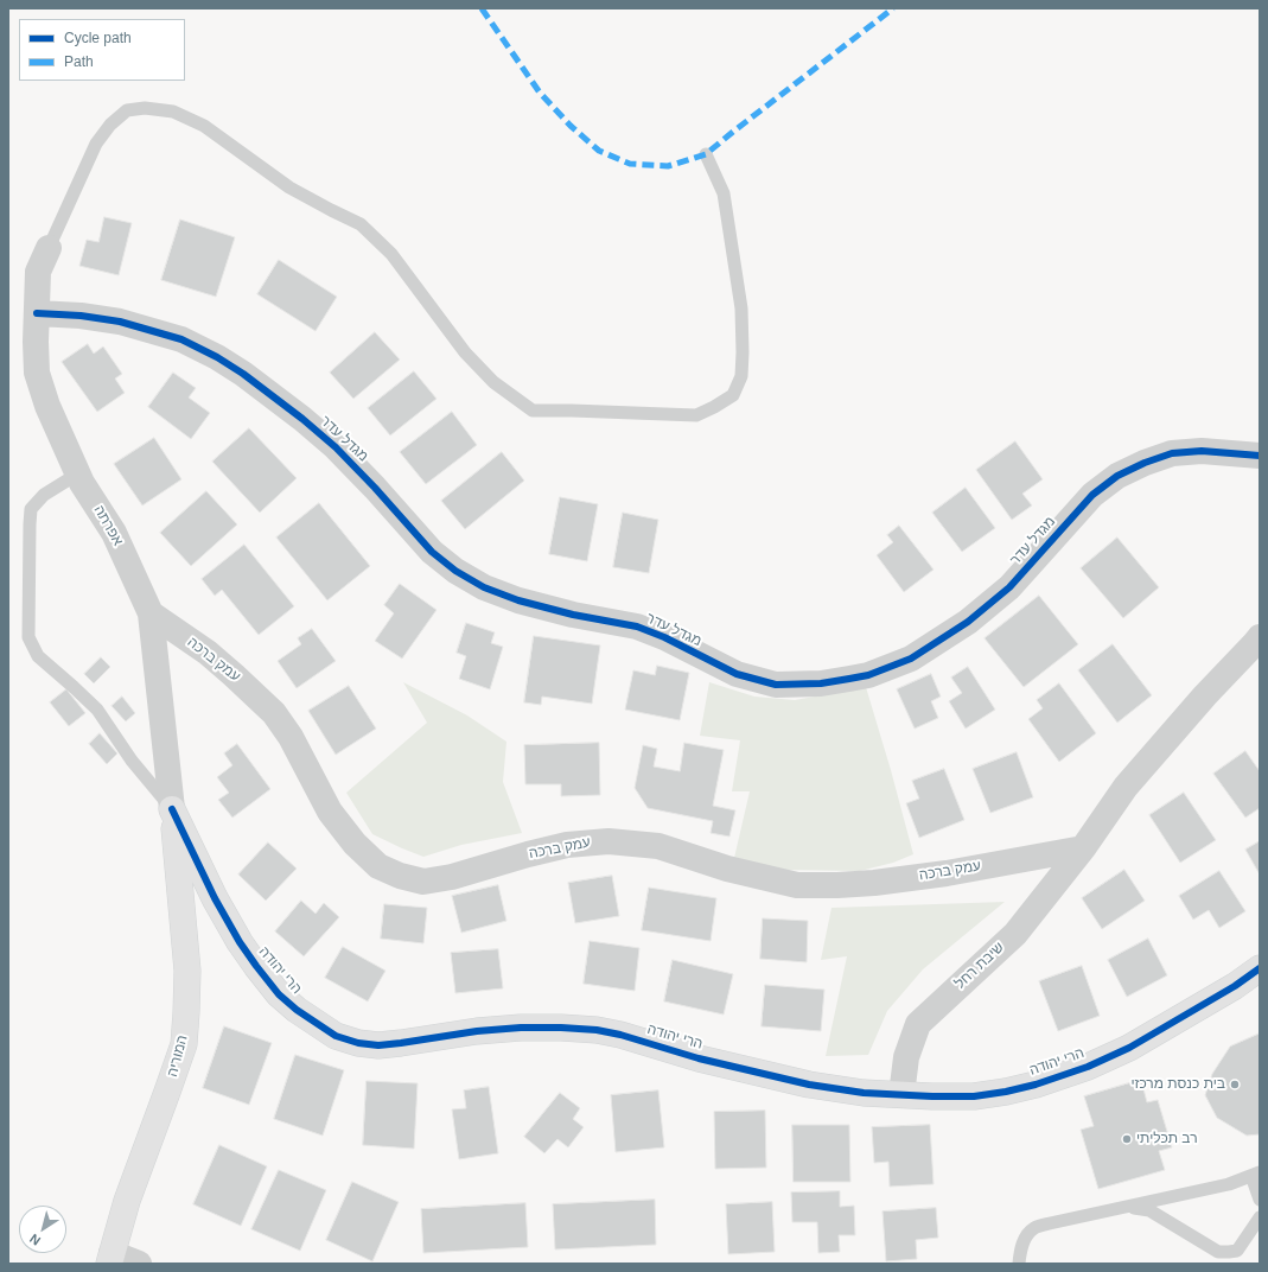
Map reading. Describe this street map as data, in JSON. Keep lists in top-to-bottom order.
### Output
{
  "streets": {
    "street": [
      "מגדל עדר",
      "אפרתה",
      "עמק ברכה",
      "שיבת רחל",
      "הרי יהודה",
      "המוריה"
    ]
  },
  "crossings": [
    ["מגדל עדר", "אפרתה"],
    ["אפרתה", "עמק ברכה"],
    ["אפרתה", "הרי יהודה"],
    ["אפרתה", "המוריה"],
    ["עמק ברכה", "שיבת רחל"],
    ["שיבת רחל", "הרי יהודה"],
    ["הרי יהודה", "המוריה"]
  ],
  "places": ["בית כנסת מרכזי", "רב תכליתי"],
  "legend": ["Cycle path", "Path"],
  "north": "bottom left"
}
